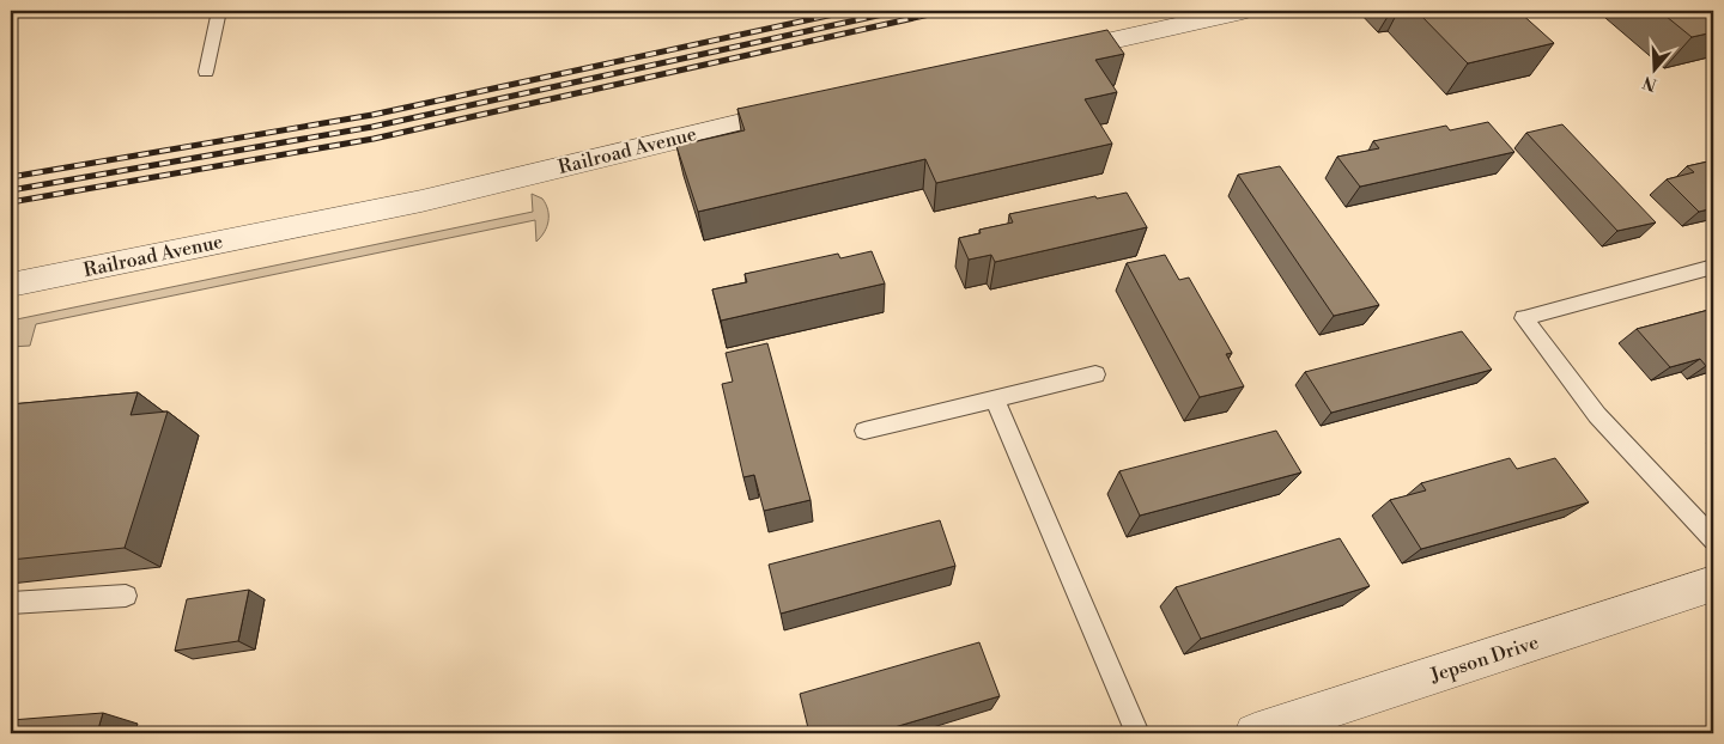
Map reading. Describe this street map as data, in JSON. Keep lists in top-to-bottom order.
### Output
{
  "streets": {
    "street": ["Railroad Avenue", "Jepson Drive"]
  },
  "north": "bottom"
}
